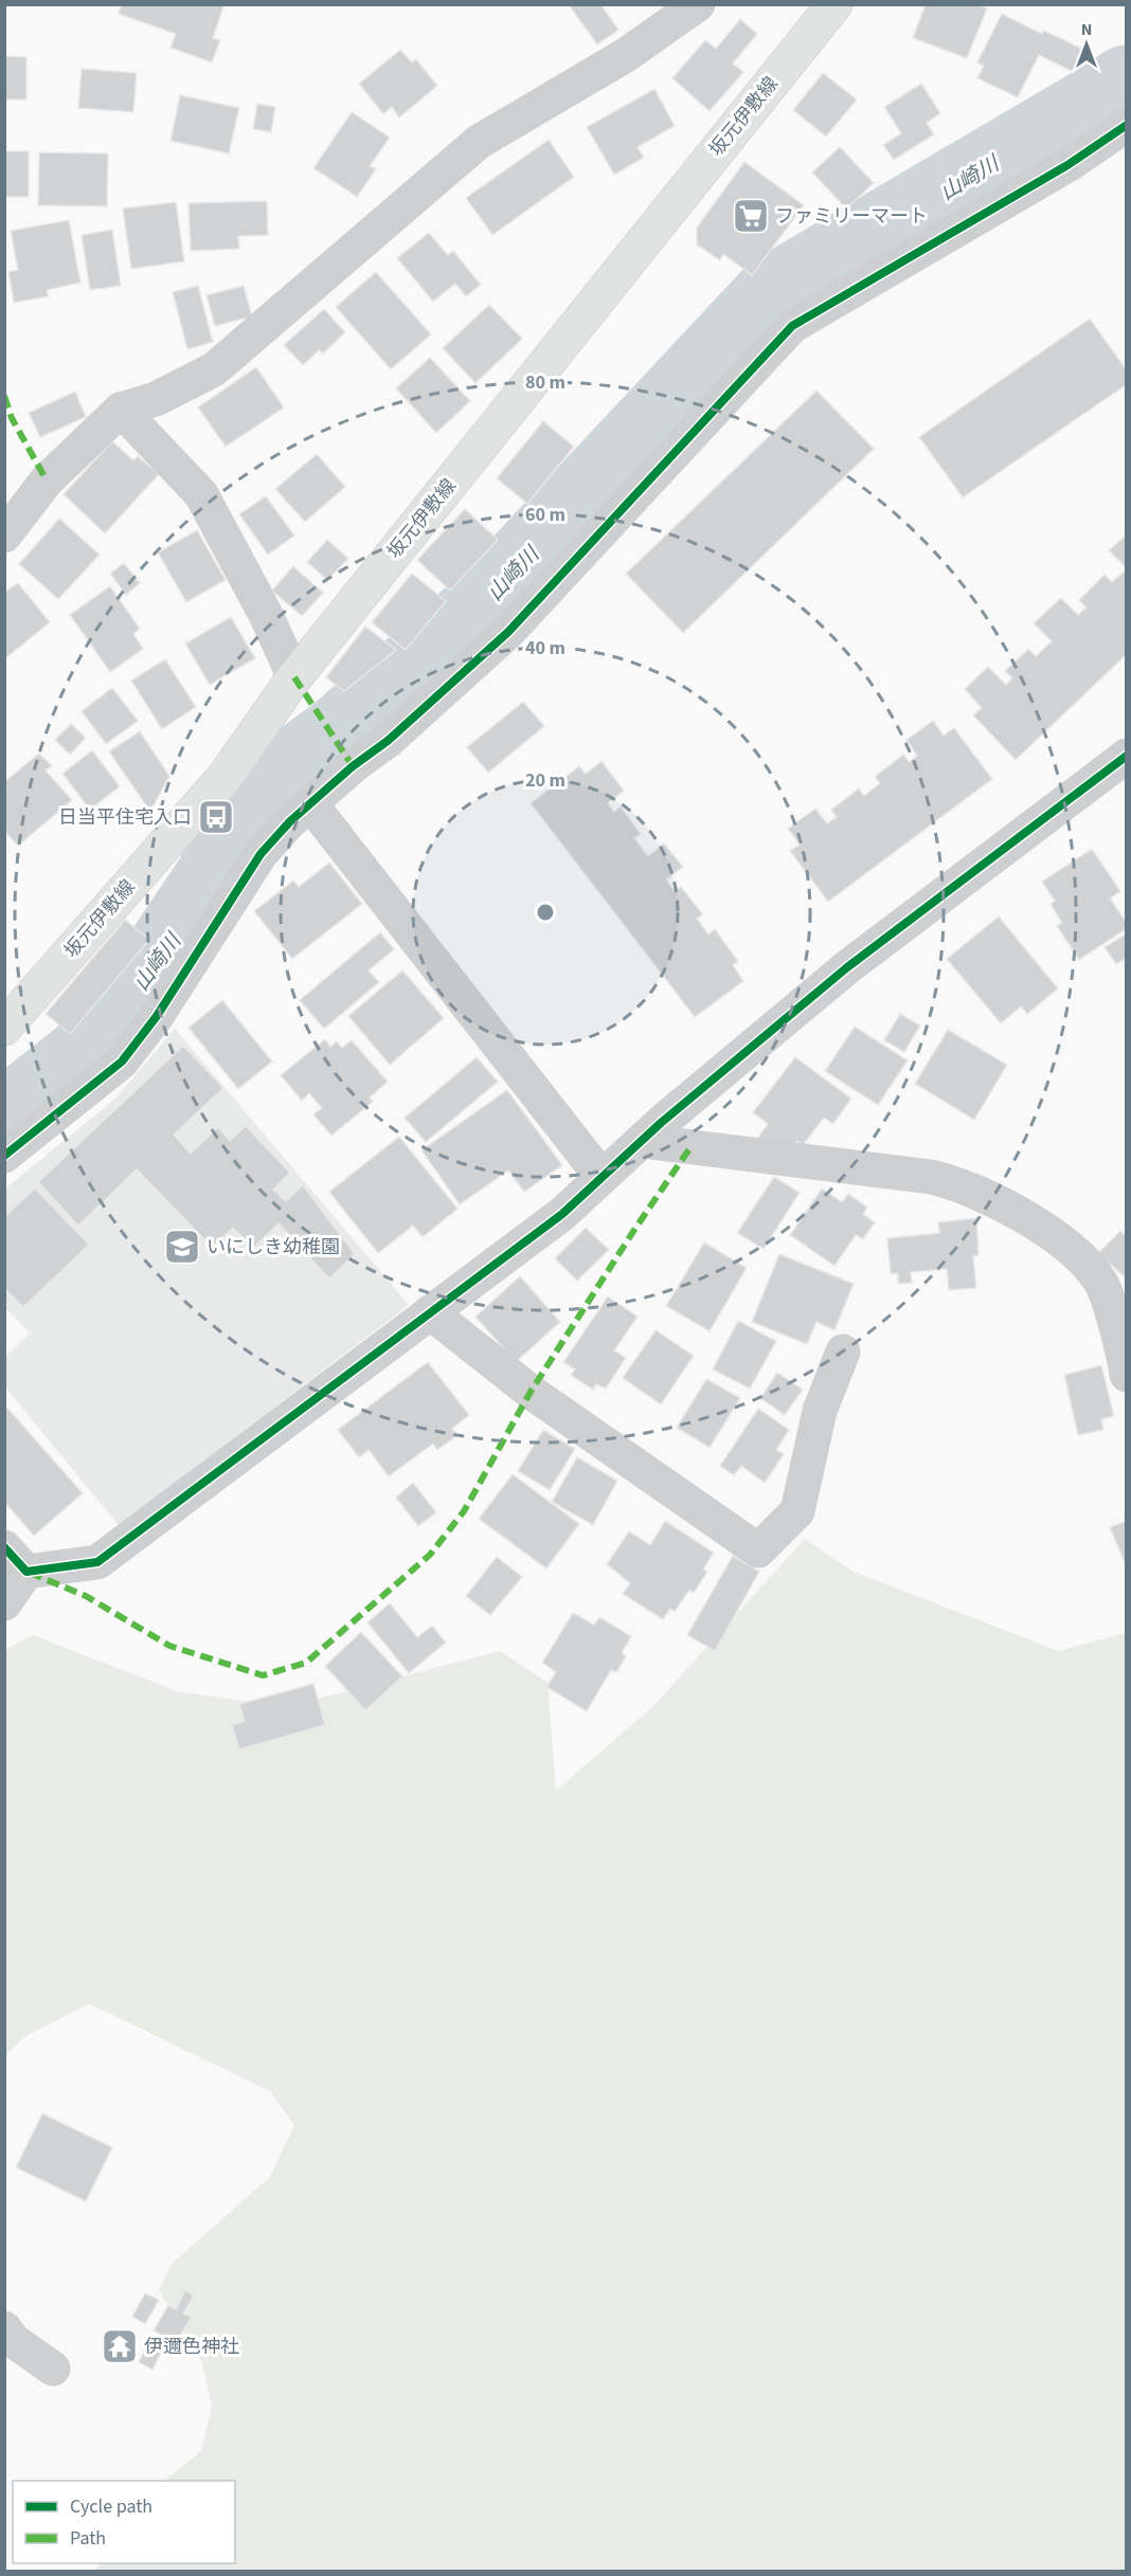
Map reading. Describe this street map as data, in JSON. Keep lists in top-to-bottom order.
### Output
{
  "streets": {
    "main road": ["坂元伊敷線"]
  },
  "water": ["山崎川"],
  "places": {
    "supermarket": ["ファミリーマート"],
    "bus stop": ["日当平住宅入口"],
    "school or university": ["いにしき幼稚園"],
    "temple": ["伊邇色神社"]
  },
  "legend": ["Cycle path", "Path"],
  "north": "top",
  "rings": [
    "80 m",
    "60 m",
    "40 m",
    "20 m"
  ]
}
